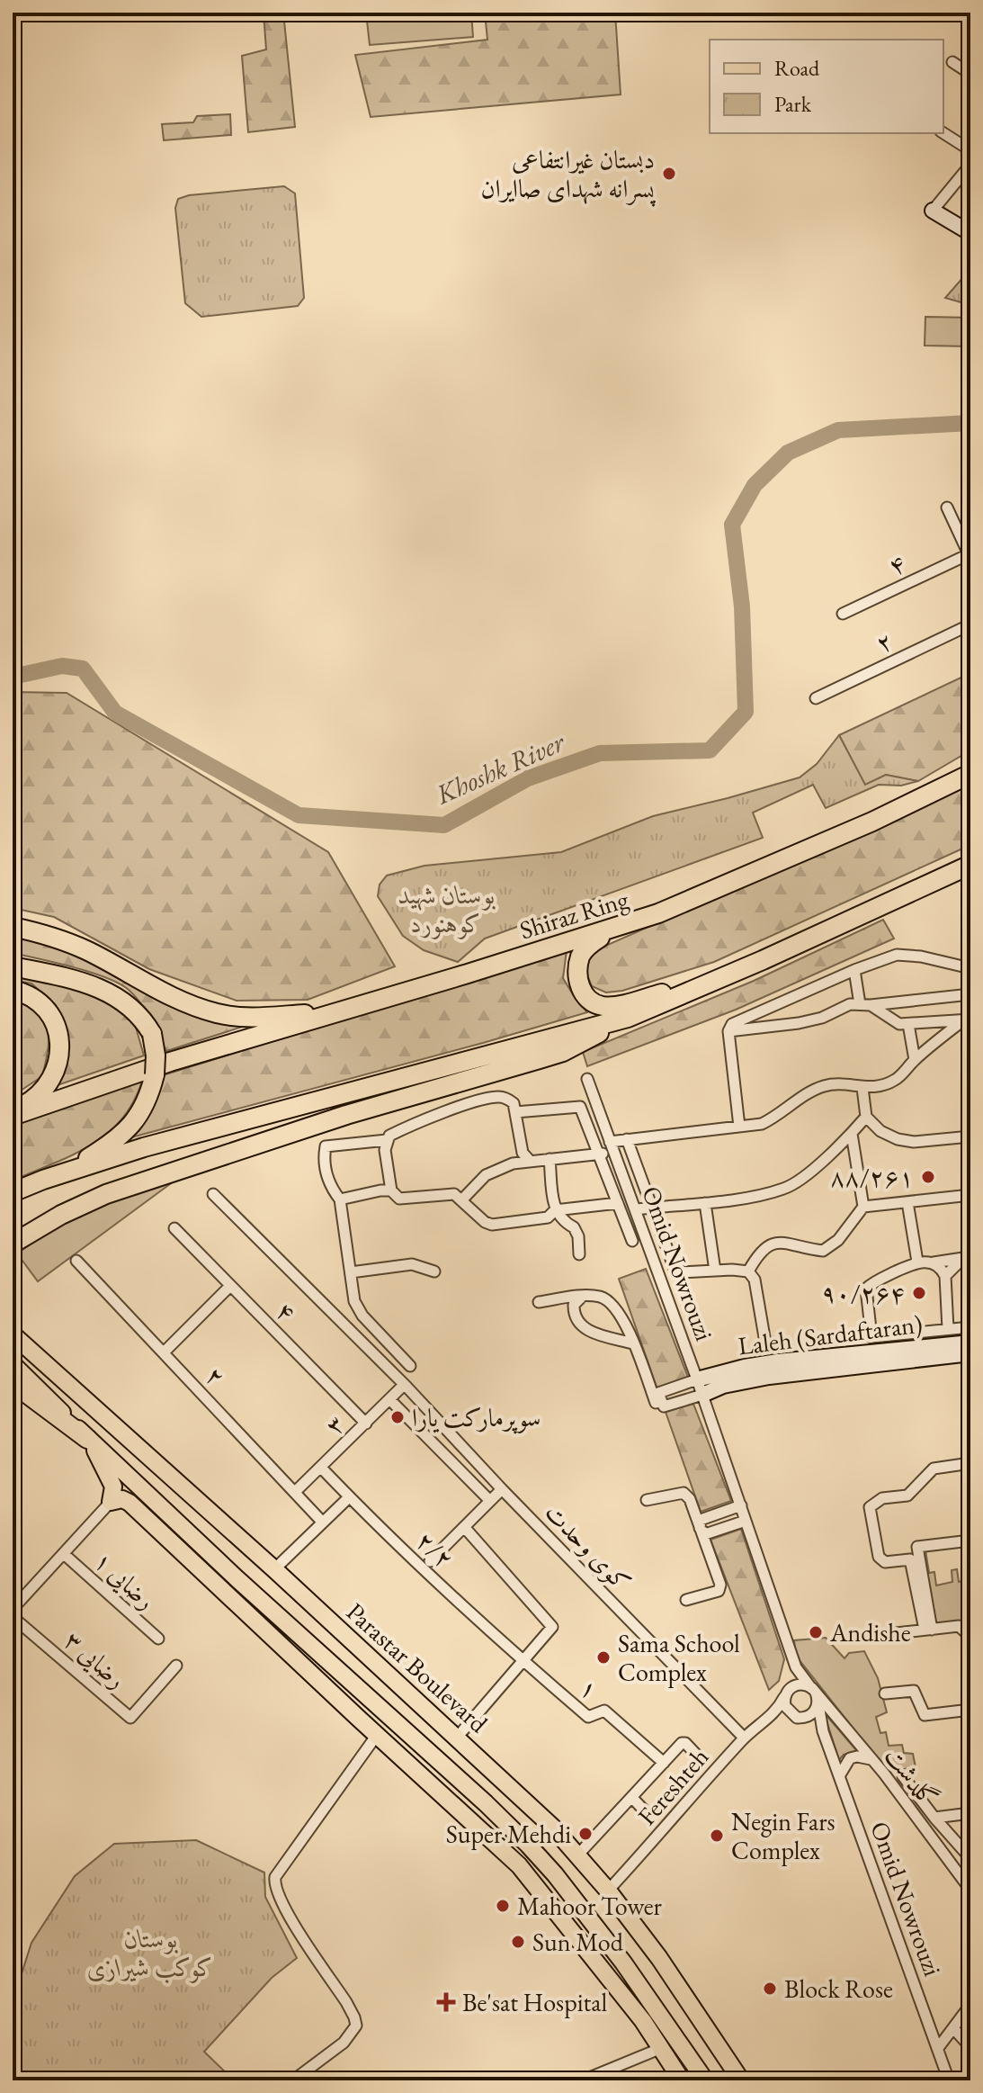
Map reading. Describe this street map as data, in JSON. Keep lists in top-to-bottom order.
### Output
{
  "streets": {
    "highway": ["Shiraz Ring"],
    "main road": ["Parastar Boulevard"],
    "street": [
      "۴",
      "۲",
      "Omid Nowrouzi",
      "Laleh (Sardaftaran)",
      "۳",
      "کوی وحدت",
      "۲/۲",
      "رضایی ۱",
      "رضایی ۳",
      "۱",
      "گلدشت",
      "Fereshteh"
    ]
  },
  "crossings": [
    ["۴", "۳"],
    ["۲", "۳"],
    ["Omid Nowrouzi", "Laleh (Sardaftaran)"],
    ["Omid Nowrouzi", "گلدشت"],
    ["Omid Nowrouzi", "Fereshteh"],
    ["۳", "کوی وحدت"],
    ["۳", "۲/۲"],
    ["کوی وحدت", "Fereshteh"],
    ["۲/۲", "۱"],
    ["Parastar Boulevard", "Fereshteh"],
    ["گلدشت", "Fereshteh"]
  ],
  "water": ["Khoshk River"],
  "parks": ["بوستان شهید کوهنورد", "بوستان کوکب شیرازی"],
  "places": {
    "other": [
      "دبستان غیرانتفاعی پسرانه شهدای صاایران",
      "۸۸/۲۶۱",
      "۹۰/۲۶۴",
      "سوپرمارکت یارا",
      "Andishe",
      "Sama School Complex",
      "Super Mehdi",
      "Negin Fars Complex",
      "Mahoor Tower",
      "Sun Mod",
      "Block Rose"
    ],
    "health": ["Be'sat Hospital"]
  },
  "legend": ["Road", "Park"]
}
